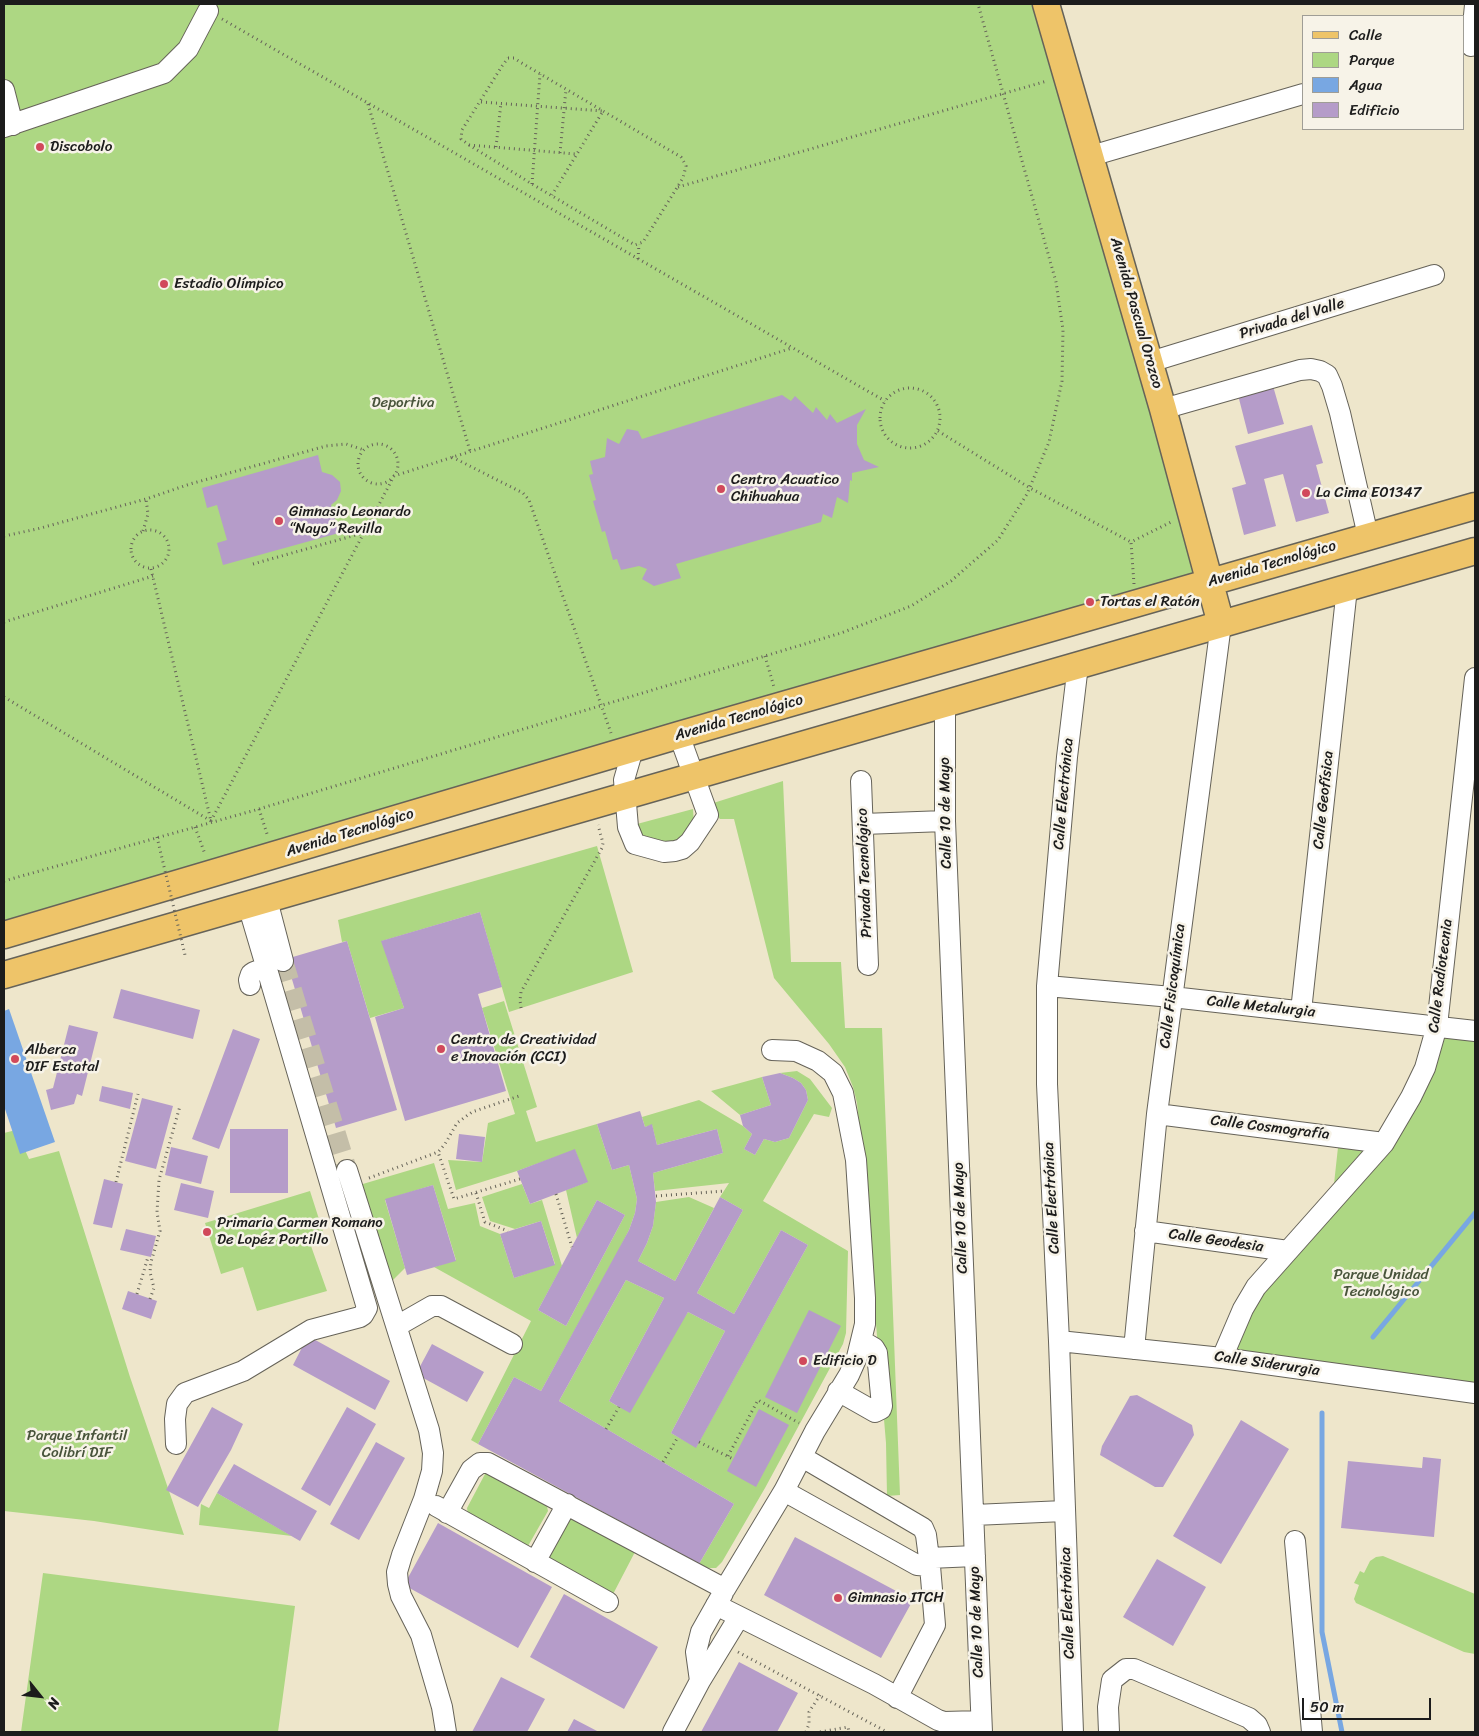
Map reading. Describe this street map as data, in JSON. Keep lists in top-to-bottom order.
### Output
{
  "streets": {
    "main road": ["Avenida Pascual Orozco", "Avenida Tecnológico"],
    "street": [
      "Privada del Valle",
      "Calle Electrónica",
      "Calle Geofísica",
      "Calle 10 de Mayo",
      "Privada Tecnológico",
      "Calle Radiotecnia",
      "Calle Fisicoquímica",
      "Calle Metalurgia",
      "Calle Cosmografía",
      "Calle Geodesia",
      "Calle Siderurgia"
    ]
  },
  "crossings": [
    ["Avenida Pascual Orozco", "Privada del Valle"],
    ["Avenida Pascual Orozco", "Avenida Tecnológico"],
    ["Avenida Pascual Orozco", "Calle Fisicoquímica"],
    ["Calle Electrónica", "Calle Metalurgia"],
    ["Calle Electrónica", "Calle Siderurgia"],
    ["Calle Geofísica", "Calle Metalurgia"],
    ["Calle Radiotecnia", "Calle Metalurgia"],
    ["Calle Radiotecnia", "Calle Cosmografía"],
    ["Calle Radiotecnia", "Calle Geodesia"],
    ["Calle Radiotecnia", "Calle Siderurgia"],
    ["Calle Fisicoquímica", "Calle Metalurgia"],
    ["Calle Fisicoquímica", "Calle Cosmografía"],
    ["Calle Fisicoquímica", "Calle Geodesia"],
    ["Calle Fisicoquímica", "Calle Siderurgia"]
  ],
  "parks": ["Deportiva", "Parque Unidad Tecnológico", "Parque Infantil Colibrí DIF"],
  "places": [
    "Discobolo",
    "Estadio Olímpico",
    "Centro Acuatico Chihuahua",
    "La Cima E01347",
    "Gimnasio Leonardo “Nayo” Revilla",
    "Tortas el Ratón",
    "Centro de Creatividad e Inovación (CCI)",
    "Alberca DIF Estatal",
    "Primaria Carmen Romano De Lopéz Portillo",
    "Edificio D",
    "Gimnasio ITCH"
  ],
  "legend": [
    "Calle",
    "Parque",
    "Agua",
    "Edificio"
  ],
  "scale_bar": "50 m",
  "north": "bottom right"
}
